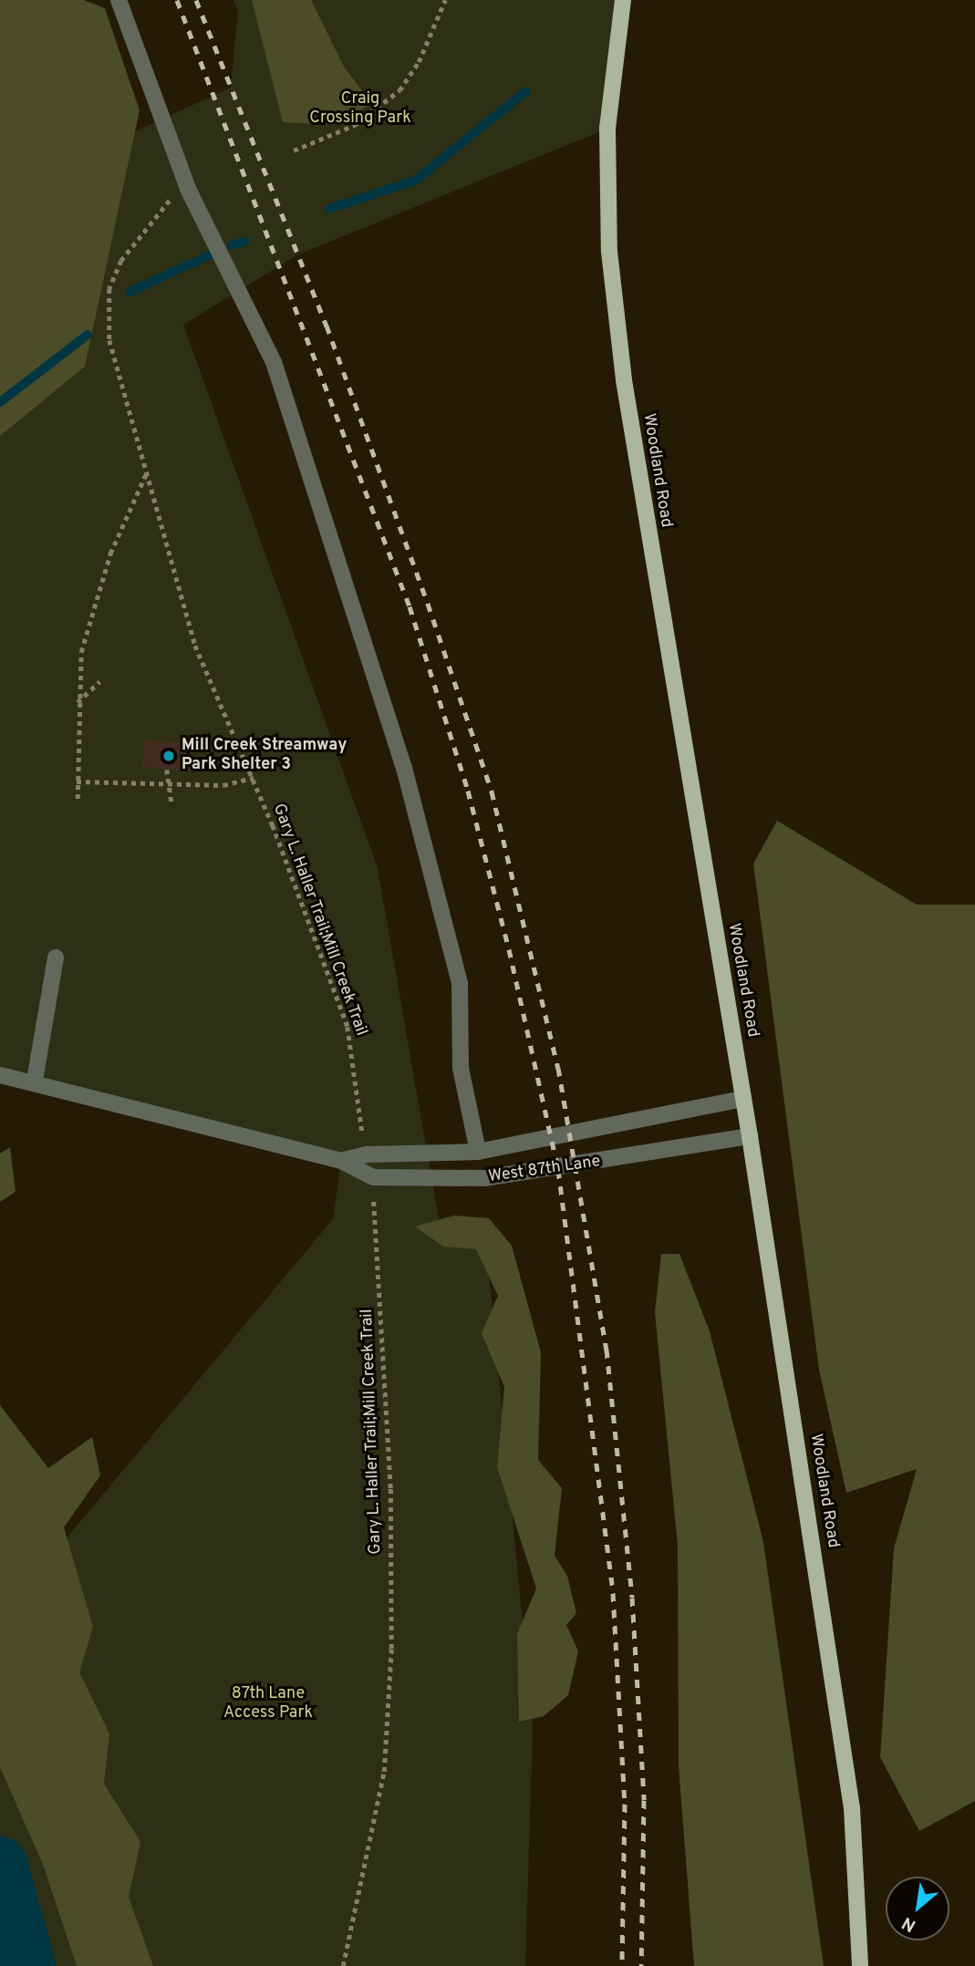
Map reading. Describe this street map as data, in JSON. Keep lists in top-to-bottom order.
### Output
{
  "streets": {
    "main road": ["Woodland Road"],
    "street": ["West 87th Lane"],
    "path": ["Gary L. Haller Trail;Mill Creek Trail"]
  },
  "crossings": [
    ["Woodland Road", "West 87th Lane"],
    ["Gary L. Haller Trail;Mill Creek Trail", "West 87th Lane"]
  ],
  "parks": ["Craig Crossing Park", "87th Lane Access Park"],
  "places": ["Mill Creek Streamway Park Shelter 3"],
  "north": "bottom left"
}
